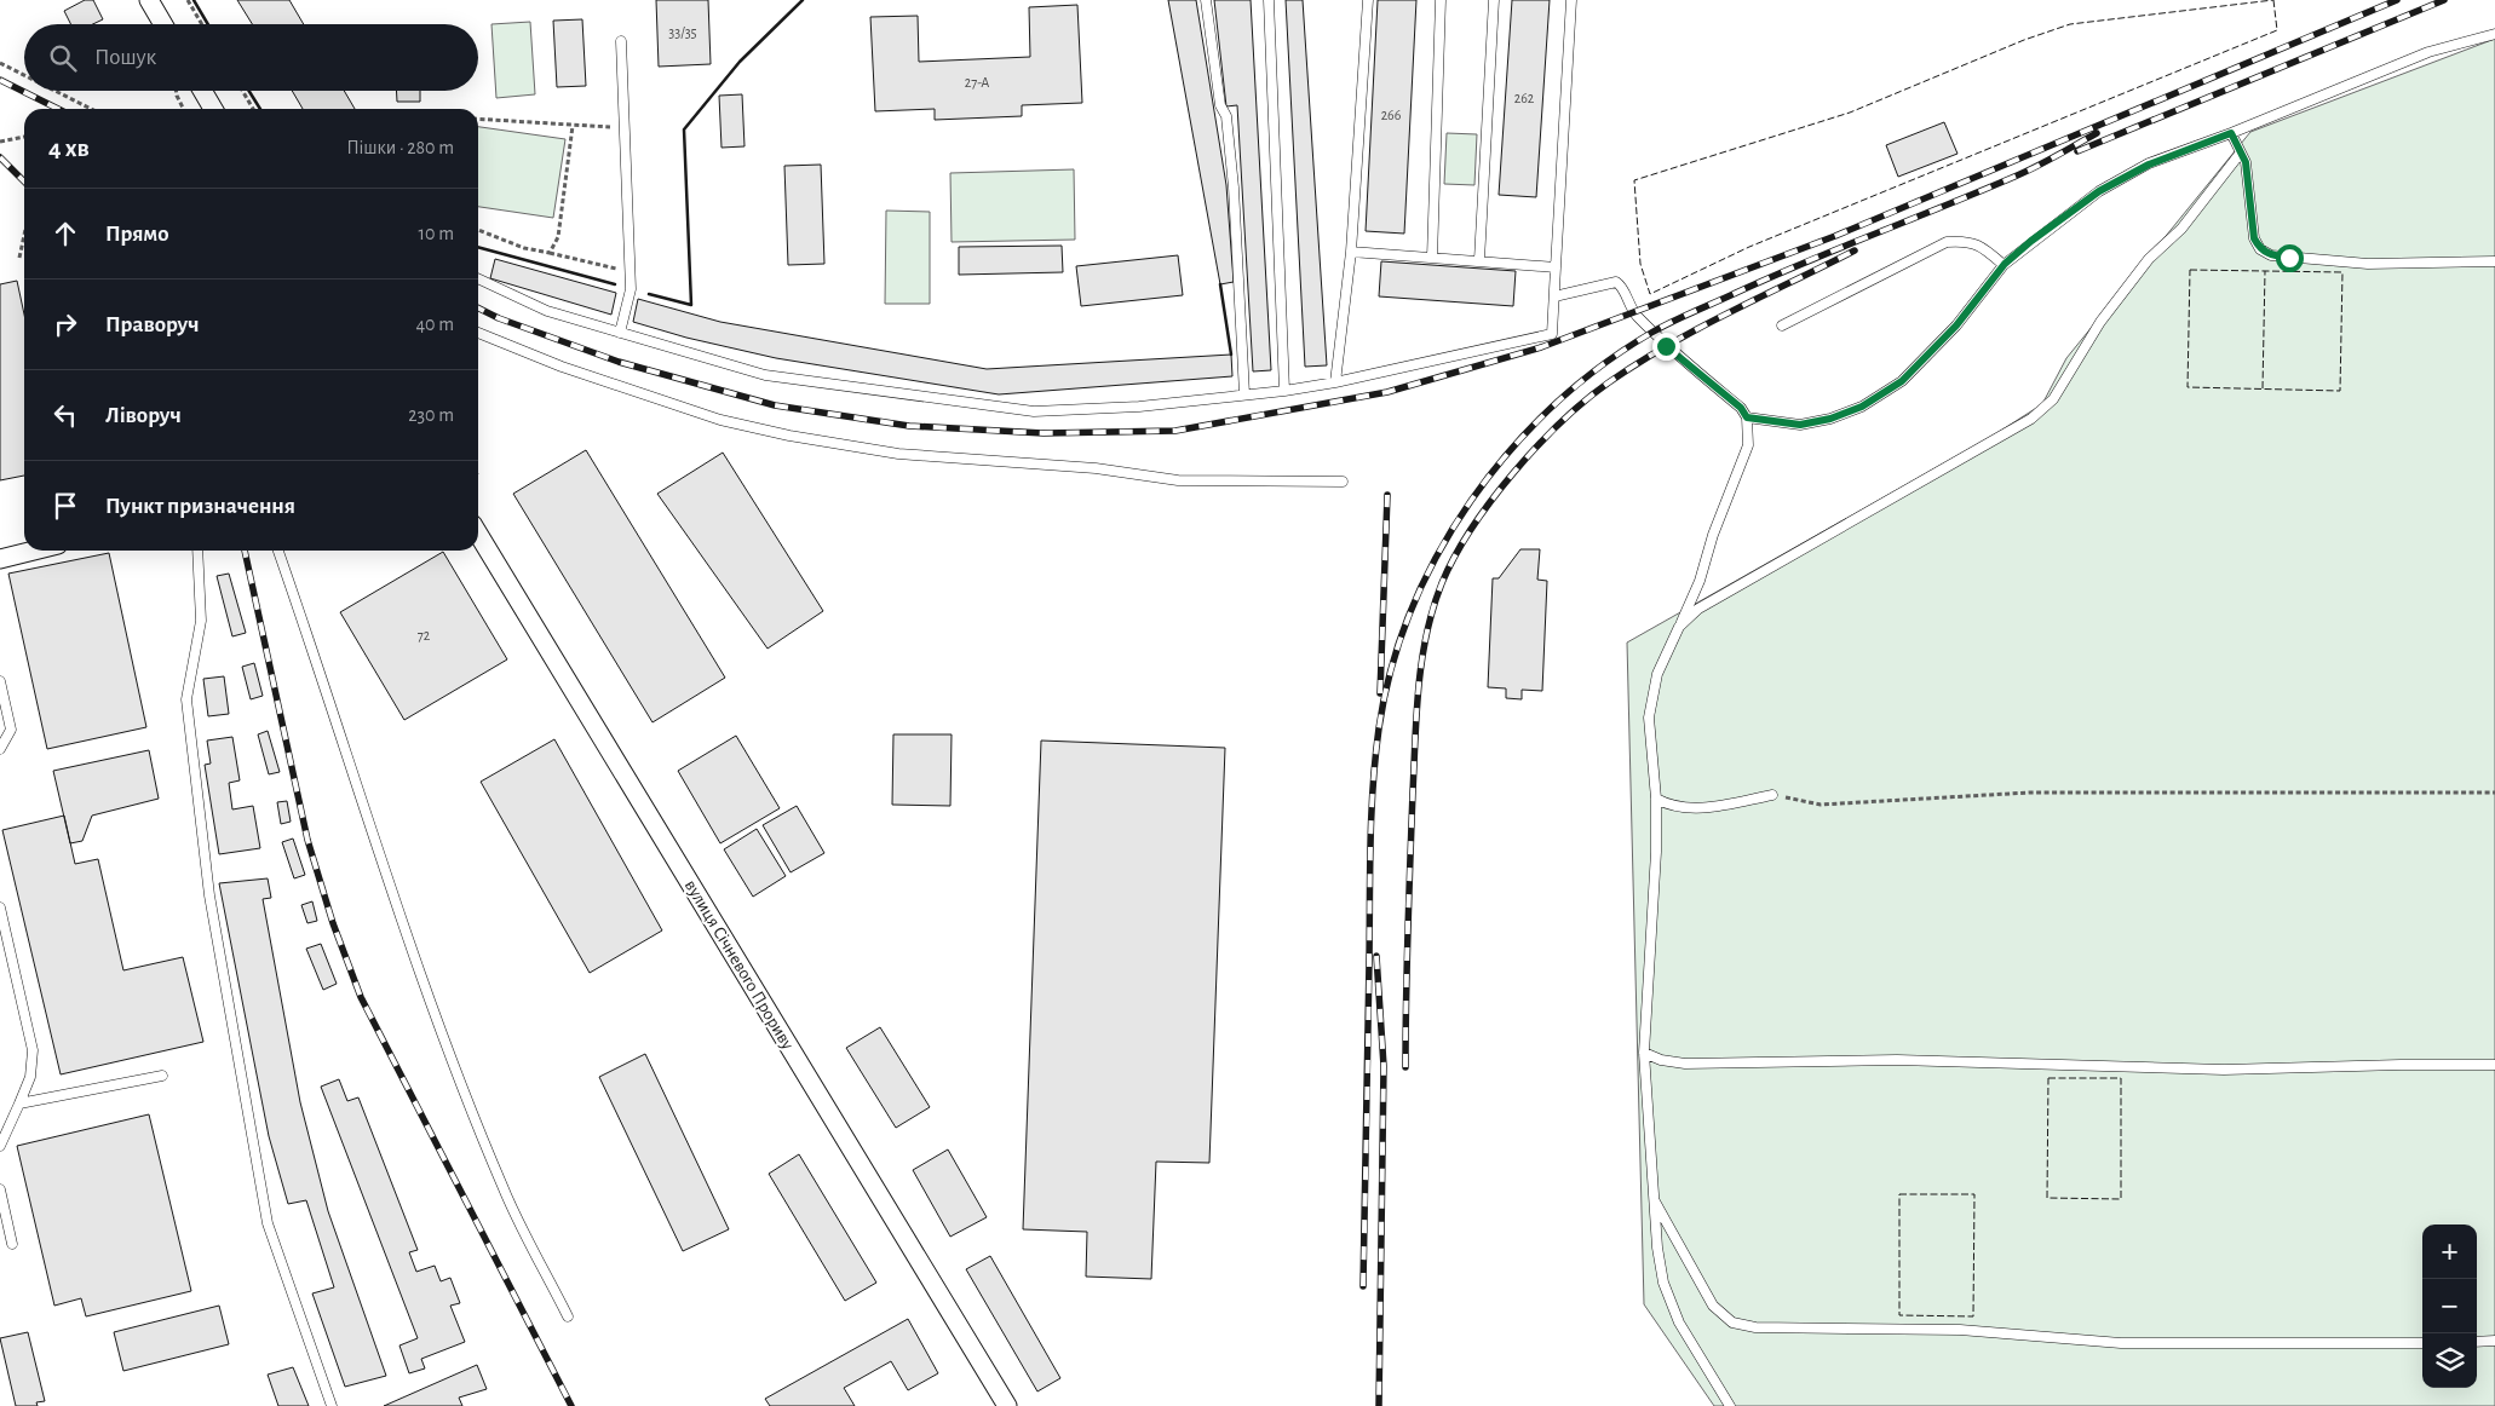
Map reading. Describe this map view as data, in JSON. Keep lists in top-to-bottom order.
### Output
{
  "streets": {
    "street": ["вулиця Січневого Прориву"]
  },
  "house_numbers": [
    "33/35",
    "27-А",
    "262",
    "266",
    "72"
  ],
  "page": {
    "search": "Пошук",
    "heading": ["4 хв", "Пішки · 280 m"],
    "list": [
      ["Прямо", "10 m"],
      ["Праворуч", "40 m"],
      ["Ліворуч", "230 m"],
      "Пункт призначення"
    ],
    "map_buttons": ["+", "−"]
  }
}
